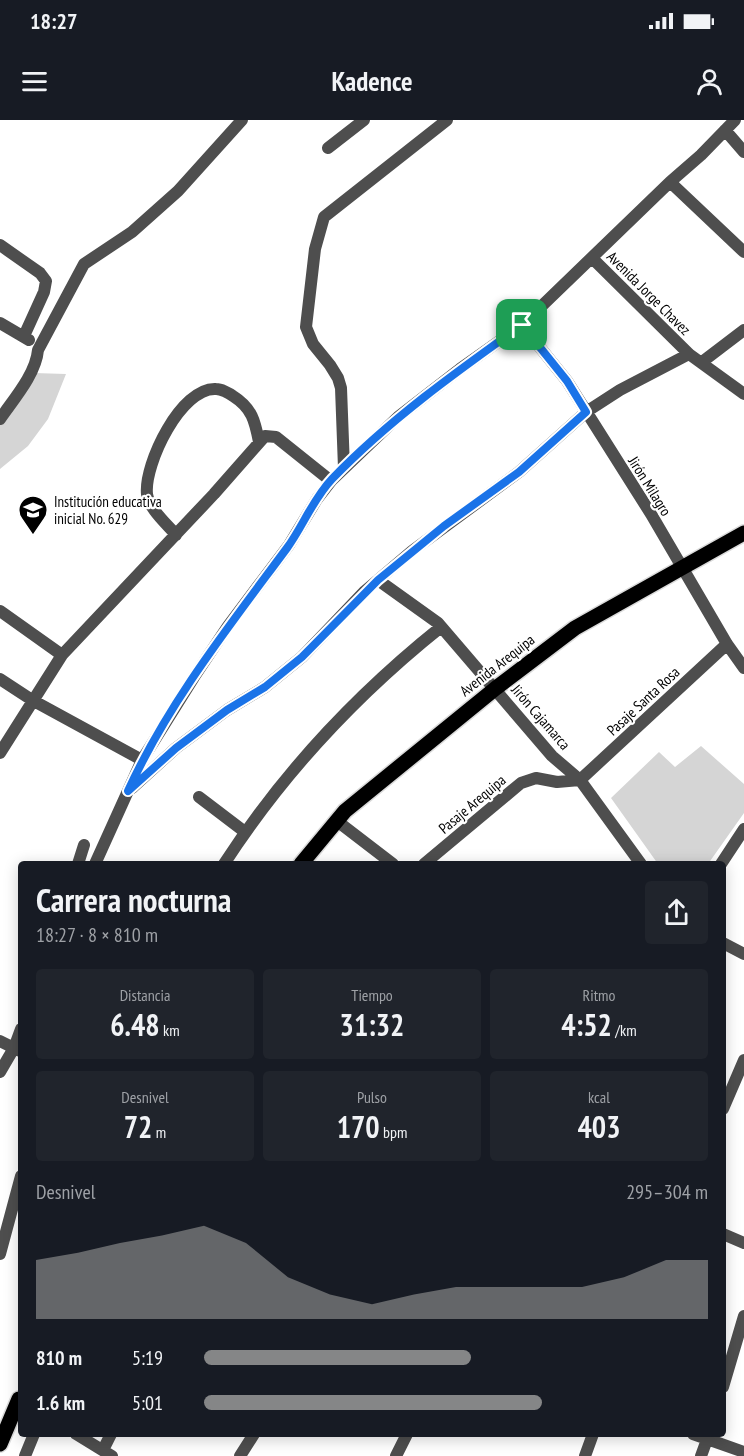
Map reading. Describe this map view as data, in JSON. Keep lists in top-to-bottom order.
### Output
{
  "streets": {
    "main road": ["Avenida Arequipa"],
    "street": [
      "Avenida Jorge Chavez",
      "Jirón Milagro",
      "Pasaje Santa Rosa",
      "Jirón Cajamarca",
      "Pasaje Arequipa"
    ]
  },
  "crossings": [
    ["Avenida Jorge Chavez", "Jirón Milagro"],
    ["Jirón Milagro", "Avenida Arequipa"],
    ["Jirón Milagro", "Pasaje Santa Rosa"],
    ["Avenida Arequipa", "Jirón Cajamarca"],
    ["Pasaje Santa Rosa", "Jirón Cajamarca"],
    ["Pasaje Santa Rosa", "Pasaje Arequipa"],
    ["Jirón Cajamarca", "Pasaje Arequipa"]
  ],
  "places": {
    "school or university": ["Institución educativa inicial No. 629"]
  },
  "page": {
    "status": "18:27",
    "header": "Kadence",
    "heading": ["Carrera nocturna", "18:27 · 8 × 810 m"],
    "stats": [
      ["Distancia", "6.48 km"],
      ["Tiempo", "31:32"],
      ["Ritmo", "4:52 /km"],
      ["Desnivel", "72 m"],
      ["Pulso", "170 bpm"],
      ["kcal", "403"]
    ],
    "chart": ["Desnivel", "295–304 m"],
    "list": [
      {
        "name": "810 m",
        "note": "5:19"
      },
      {
        "name": "1.6 km",
        "note": "5:01"
      }
    ]
  }
}
